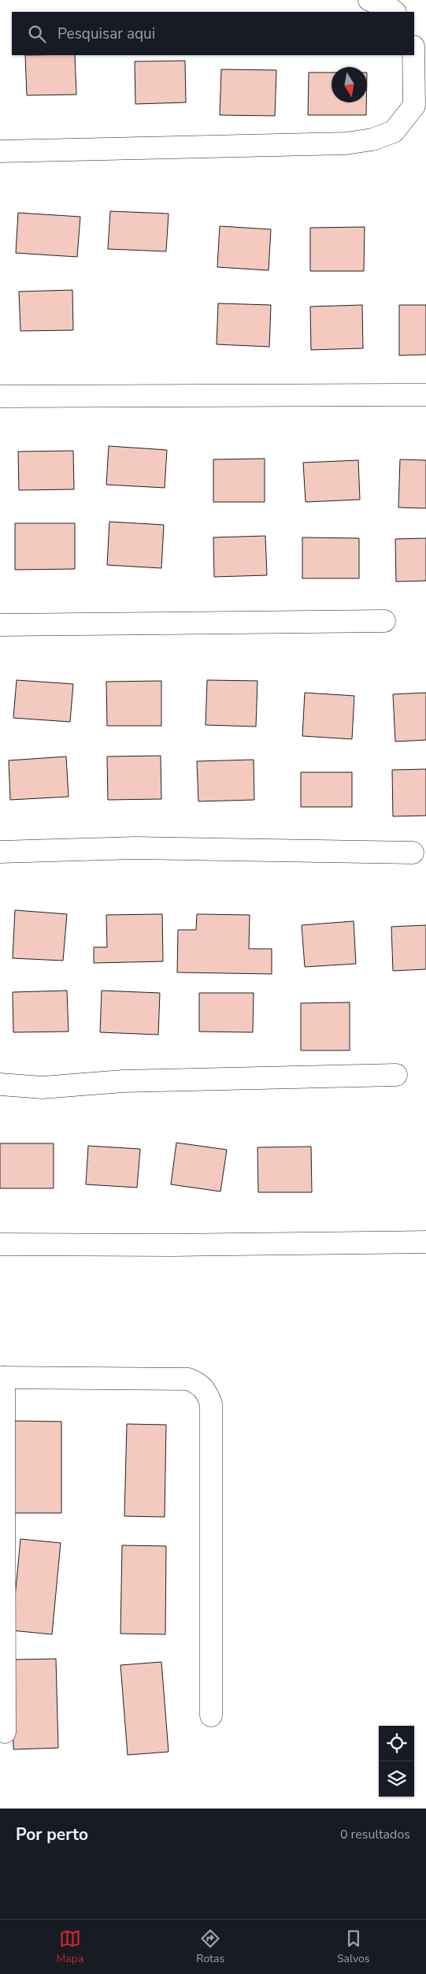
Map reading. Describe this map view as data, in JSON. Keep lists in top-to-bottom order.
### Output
{
  "north": "bottom",
  "page": {
    "search": "Pesquisar aqui",
    "heading": ["Por perto", "0 resultados"],
    "nav": ["Mapa", "Rotas", "Salvos"]
  }
}
